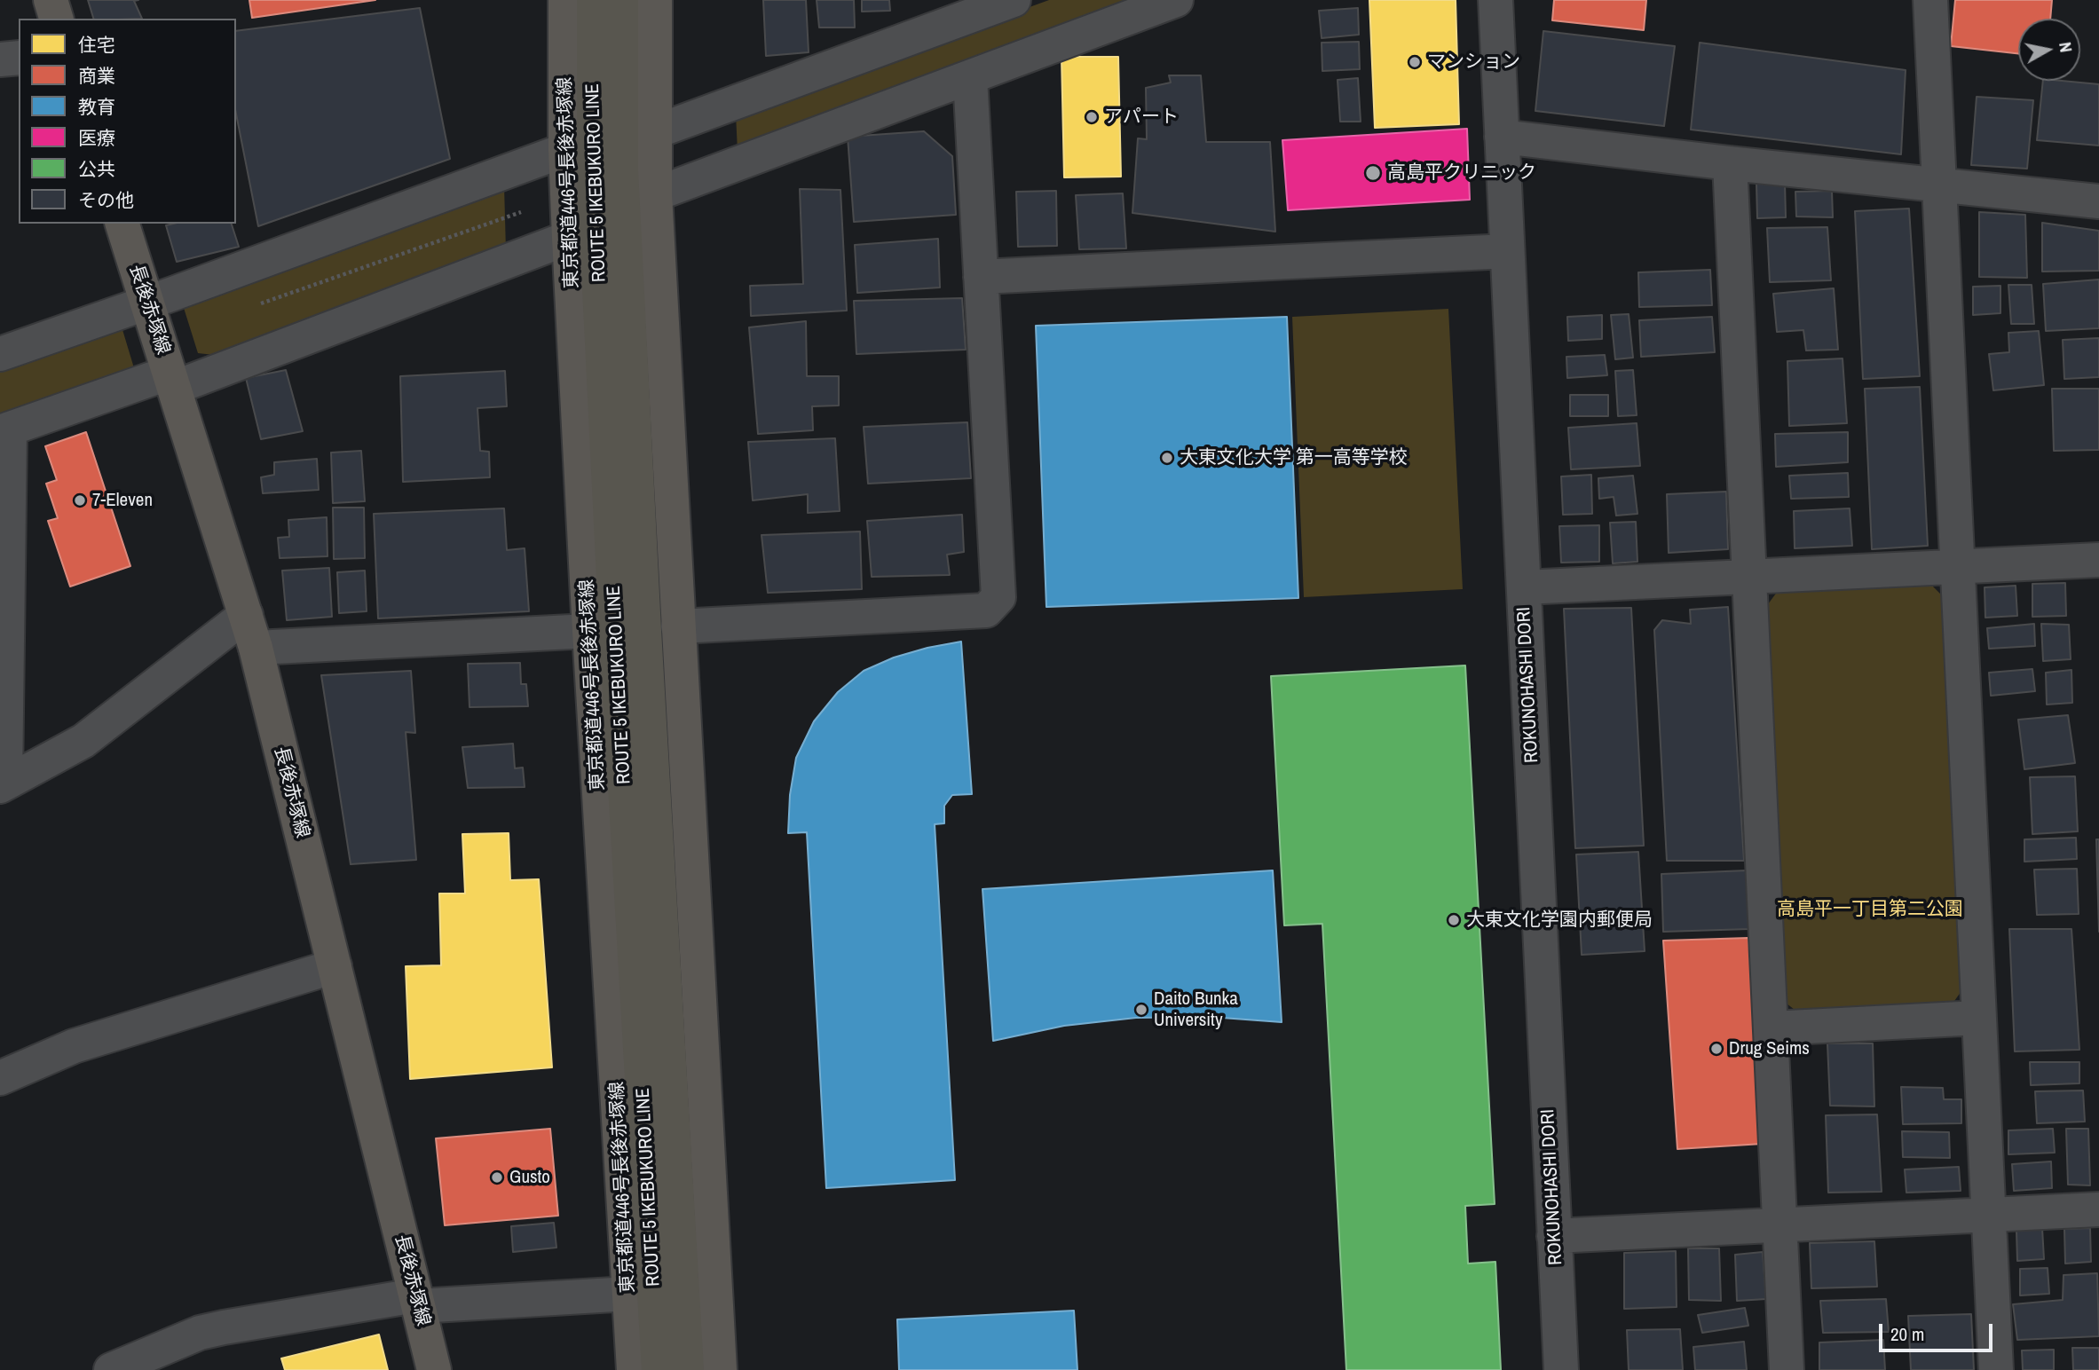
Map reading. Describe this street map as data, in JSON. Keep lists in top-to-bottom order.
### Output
{
  "streets": {
    "highway": ["ROUTE 5 IKEBUKURO LINE"],
    "main road": ["東京都道446号長後赤塚線", "長後赤塚線"],
    "street": ["ROKUNOHASHI DORI"]
  },
  "parks": ["高島平一丁目第二公園"],
  "places": [
    "マンション",
    "アパート",
    "高島平クリニック",
    "大東文化大学 第一高等学校",
    "7-Eleven",
    "大東文化学園内郵便局",
    "Daito Bunka University",
    "Drug Seims",
    "Gusto"
  ],
  "legend": [
    "住宅",
    "商業",
    "教育",
    "医療",
    "公共",
    "その他"
  ],
  "scale_bar": "20 m",
  "north": "right"
}
